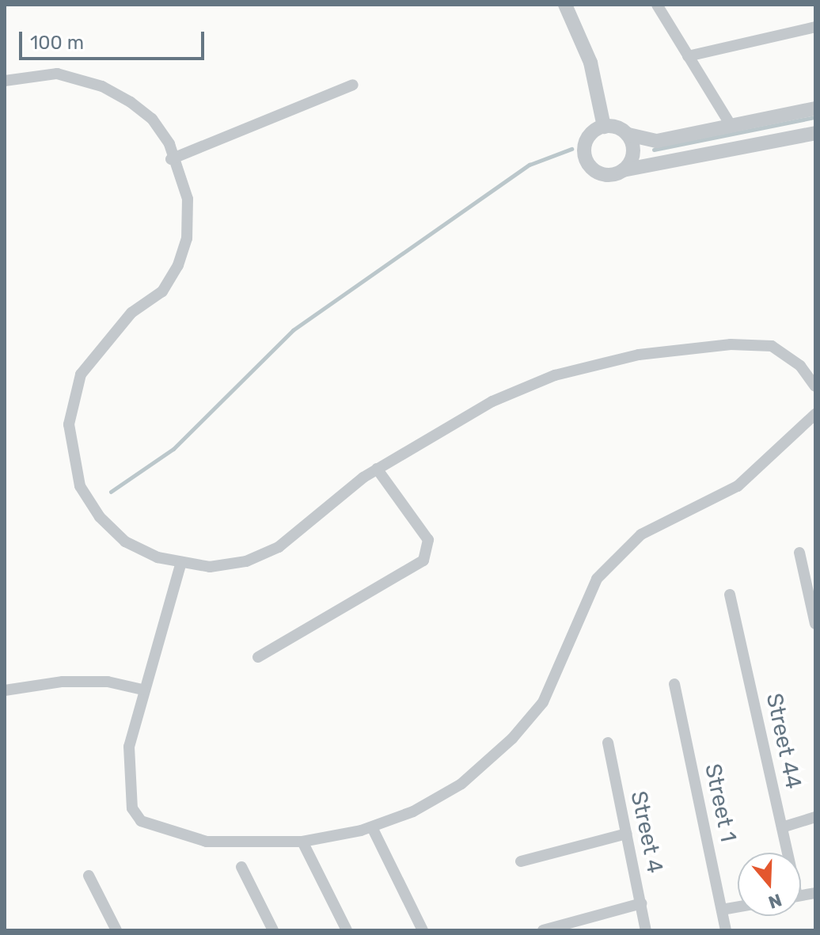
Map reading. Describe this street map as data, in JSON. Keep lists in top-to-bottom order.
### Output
{
  "streets": {
    "street": ["Street 44", "Street 1", "Street 4"]
  },
  "scale_bar": "100 m",
  "north": "bottom"
}
